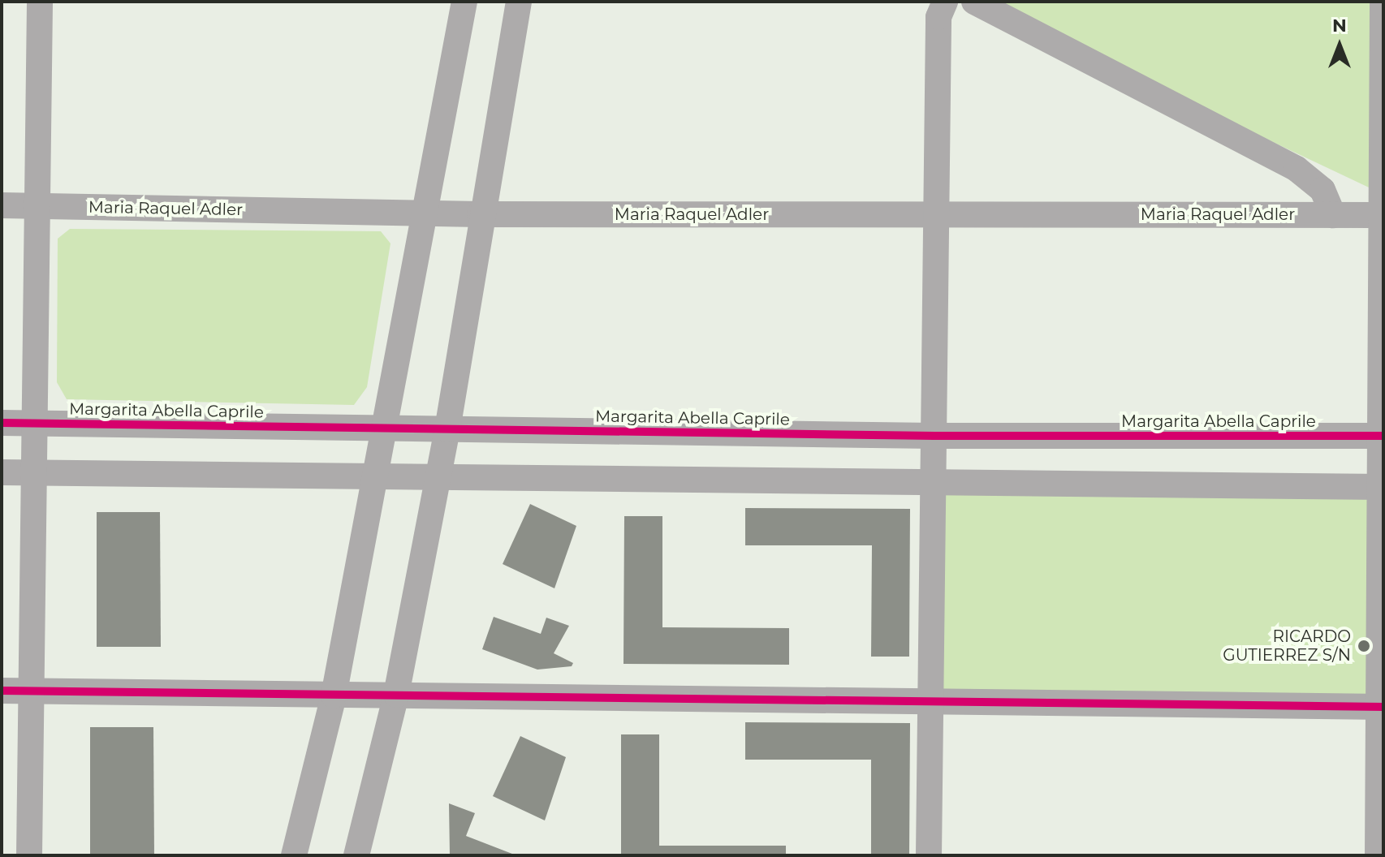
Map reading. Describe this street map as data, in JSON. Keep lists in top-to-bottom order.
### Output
{
  "streets": {
    "street": ["Maria Raquel Adler", "Margarita Abella Caprile"]
  },
  "places": ["RICARDO GUTIERREZ S/N"],
  "north": "top"
}
